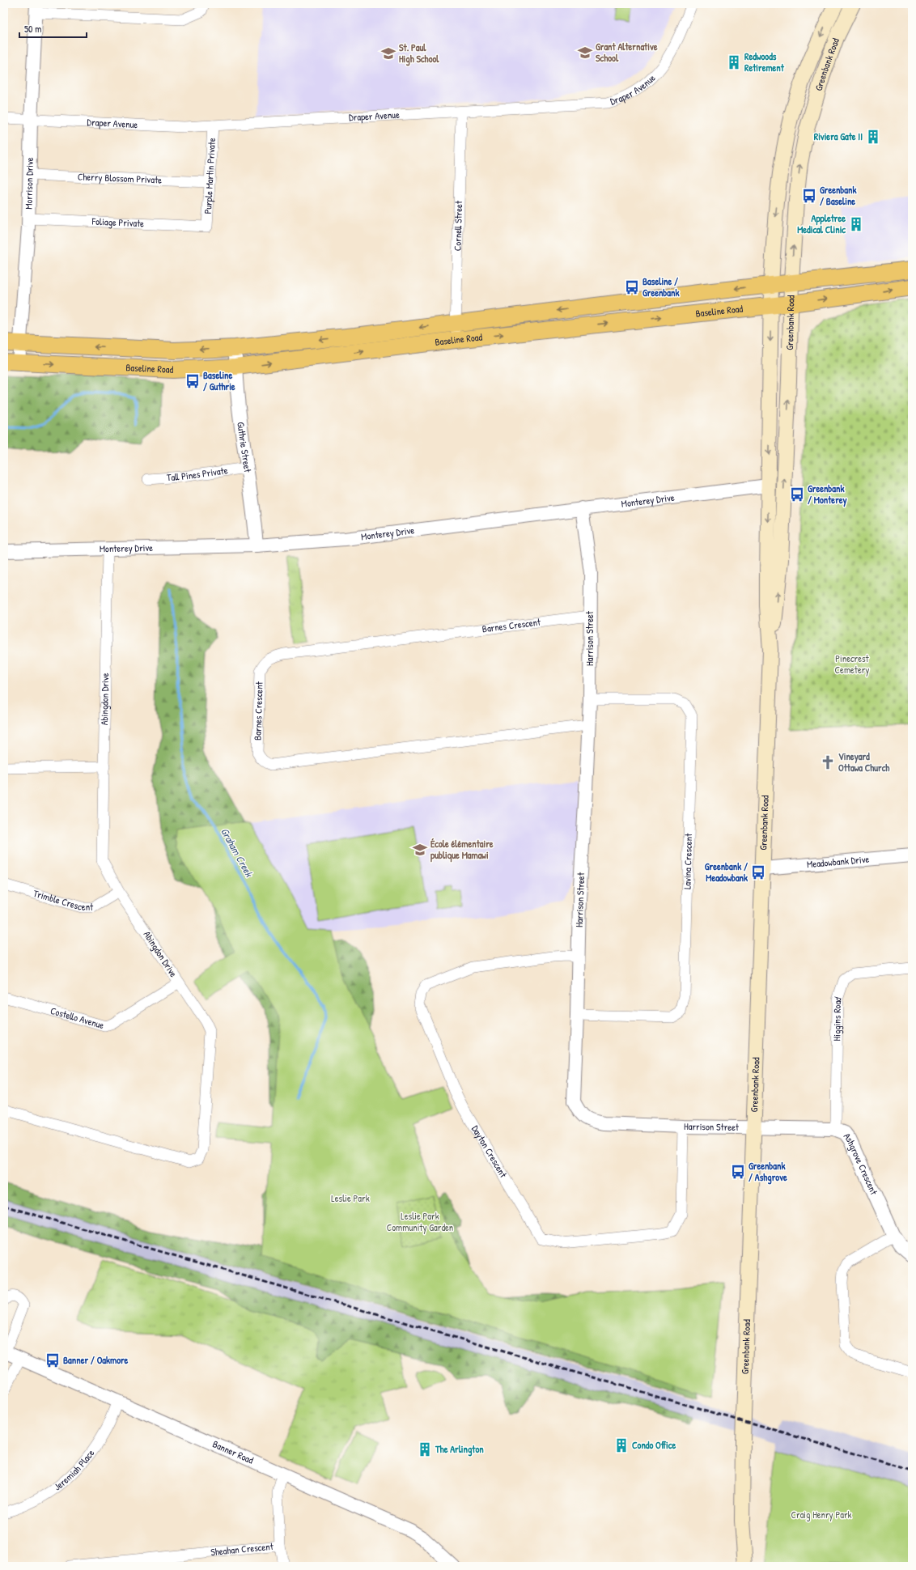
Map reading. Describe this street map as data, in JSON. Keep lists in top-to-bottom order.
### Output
{
  "streets": {
    "main road": ["Greenbank Road", "Baseline Road"],
    "street": [
      "Draper Avenue",
      "Purple Martin Private",
      "Cherry Blossom Private",
      "Morrison Drive",
      "Foliage Private",
      "Cornell Street",
      "Guthrie Street",
      "Tall Pines Private",
      "Monterey Drive",
      "Barnes Crescent",
      "Harrison Street",
      "Abingdon Drive",
      "Lavina Crescent",
      "Meadowbank Drive",
      "Trimble Crescent",
      "Costello Avenue",
      "Higgins Road",
      "Dayton Crescent",
      "Ashgrove Crescent",
      "Banner Road",
      "Jeremiah Place",
      "Sheahan Crescent"
    ]
  },
  "crossings": [
    ["Greenbank Road", "Baseline Road"],
    ["Greenbank Road", "Monterey Drive"],
    ["Greenbank Road", "Harrison Street"],
    ["Greenbank Road", "Meadowbank Drive"],
    ["Greenbank Road", "Ashgrove Crescent"],
    ["Draper Avenue", "Purple Martin Private"],
    ["Draper Avenue", "Morrison Drive"],
    ["Draper Avenue", "Cornell Street"],
    ["Purple Martin Private", "Cherry Blossom Private"],
    ["Purple Martin Private", "Foliage Private"],
    ["Cherry Blossom Private", "Morrison Drive"],
    ["Morrison Drive", "Foliage Private"],
    ["Morrison Drive", "Baseline Road"],
    ["Cornell Street", "Baseline Road"],
    ["Baseline Road", "Guthrie Street"],
    ["Guthrie Street", "Tall Pines Private"],
    ["Guthrie Street", "Monterey Drive"],
    ["Monterey Drive", "Harrison Street"],
    ["Monterey Drive", "Abingdon Drive"],
    ["Barnes Crescent", "Harrison Street"],
    ["Harrison Street", "Lavina Crescent"],
    ["Harrison Street", "Dayton Crescent"],
    ["Harrison Street", "Ashgrove Crescent"],
    ["Abingdon Drive", "Trimble Crescent"],
    ["Abingdon Drive", "Costello Avenue"],
    ["Higgins Road", "Ashgrove Crescent"],
    ["Banner Road", "Jeremiah Place"]
  ],
  "water": ["Graham Creek"],
  "parks": [
    "Pinecrest Cemetery",
    "Leslie Park",
    "Leslie Park Community Garden",
    "Craig Henry Park"
  ],
  "places": {
    "school or university": ["Grant Alternative School", "St. Paul High School", "École élémentaire publique Mamawi"],
    "building": [
      "Redwoods Retirement",
      "Riviera Gate II",
      "Appletree Medical Clinic",
      "Condo Office",
      "The Arlington"
    ],
    "bus stop": [
      "Greenbank / Baseline",
      "Baseline / Greenbank",
      "Baseline / Guthrie",
      "Greenbank / Monterey",
      "Greenbank / Meadowbank",
      "Greenbank / Ashgrove",
      "Banner / Oakmore"
    ],
    "church": ["Vineyard Ottawa Church"]
  },
  "scale_bar": "50 m"
}
